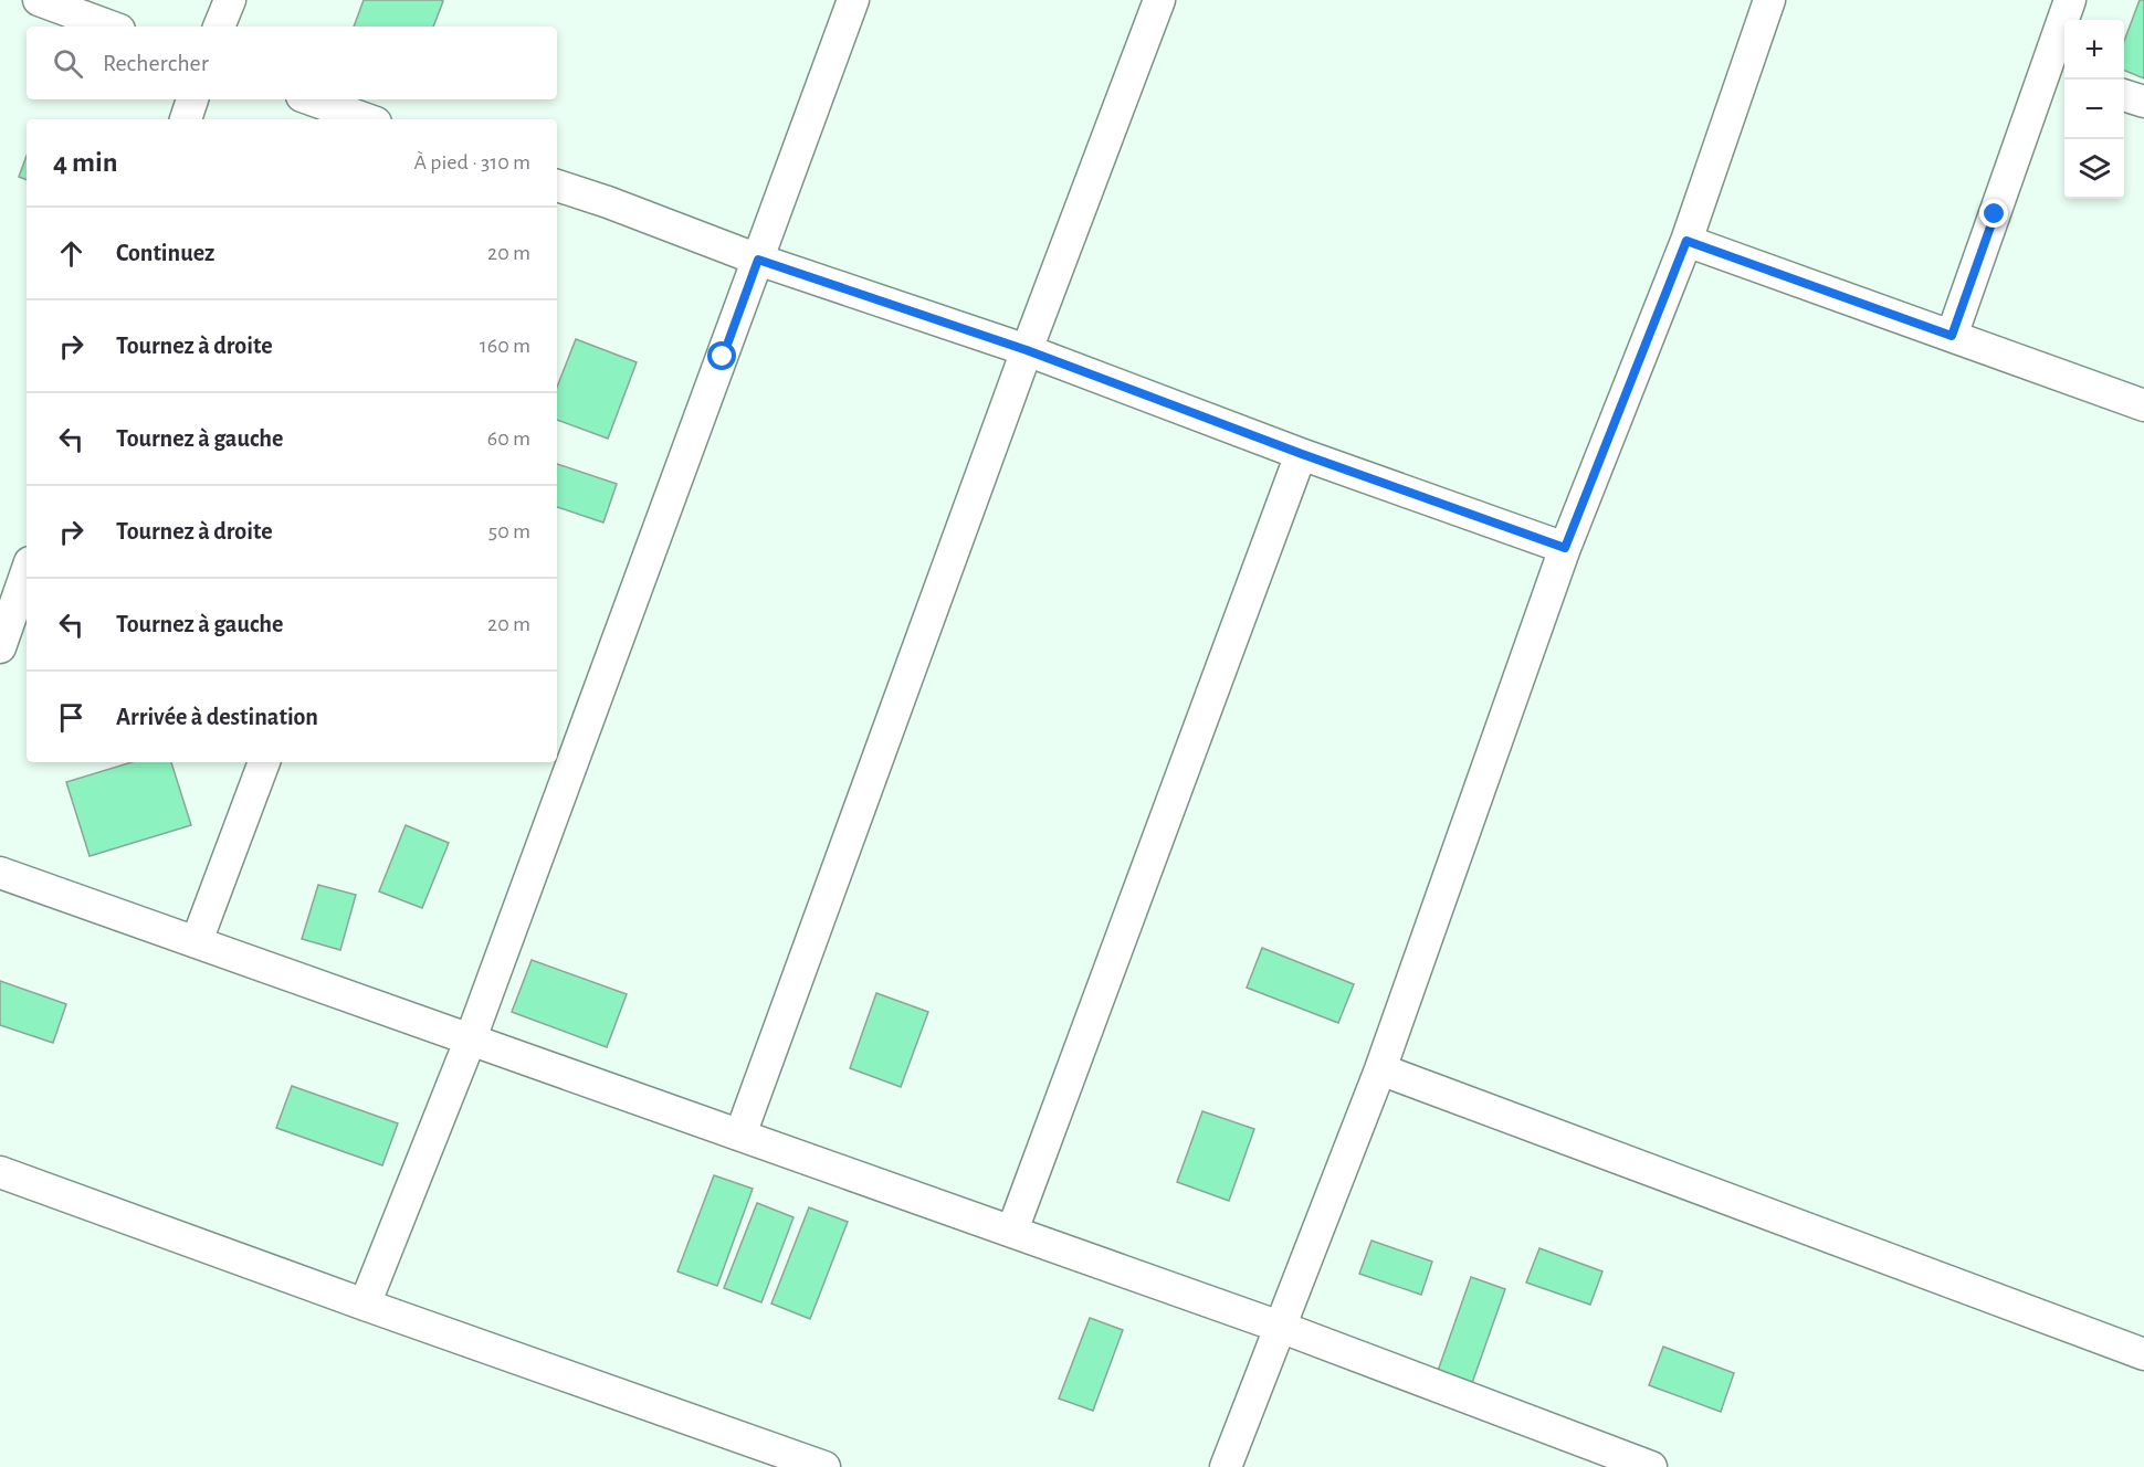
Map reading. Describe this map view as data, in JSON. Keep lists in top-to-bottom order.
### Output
{
  "page": {
    "map_buttons": ["+", "−"],
    "search": "Rechercher",
    "heading": ["4 min", "À pied · 310 m"],
    "list": [
      ["Continuez", "20 m"],
      ["Tournez à droite", "160 m"],
      ["Tournez à gauche", "60 m"],
      ["Tournez à droite", "50 m"],
      ["Tournez à gauche", "20 m"],
      "Arrivée à destination"
    ]
  }
}
